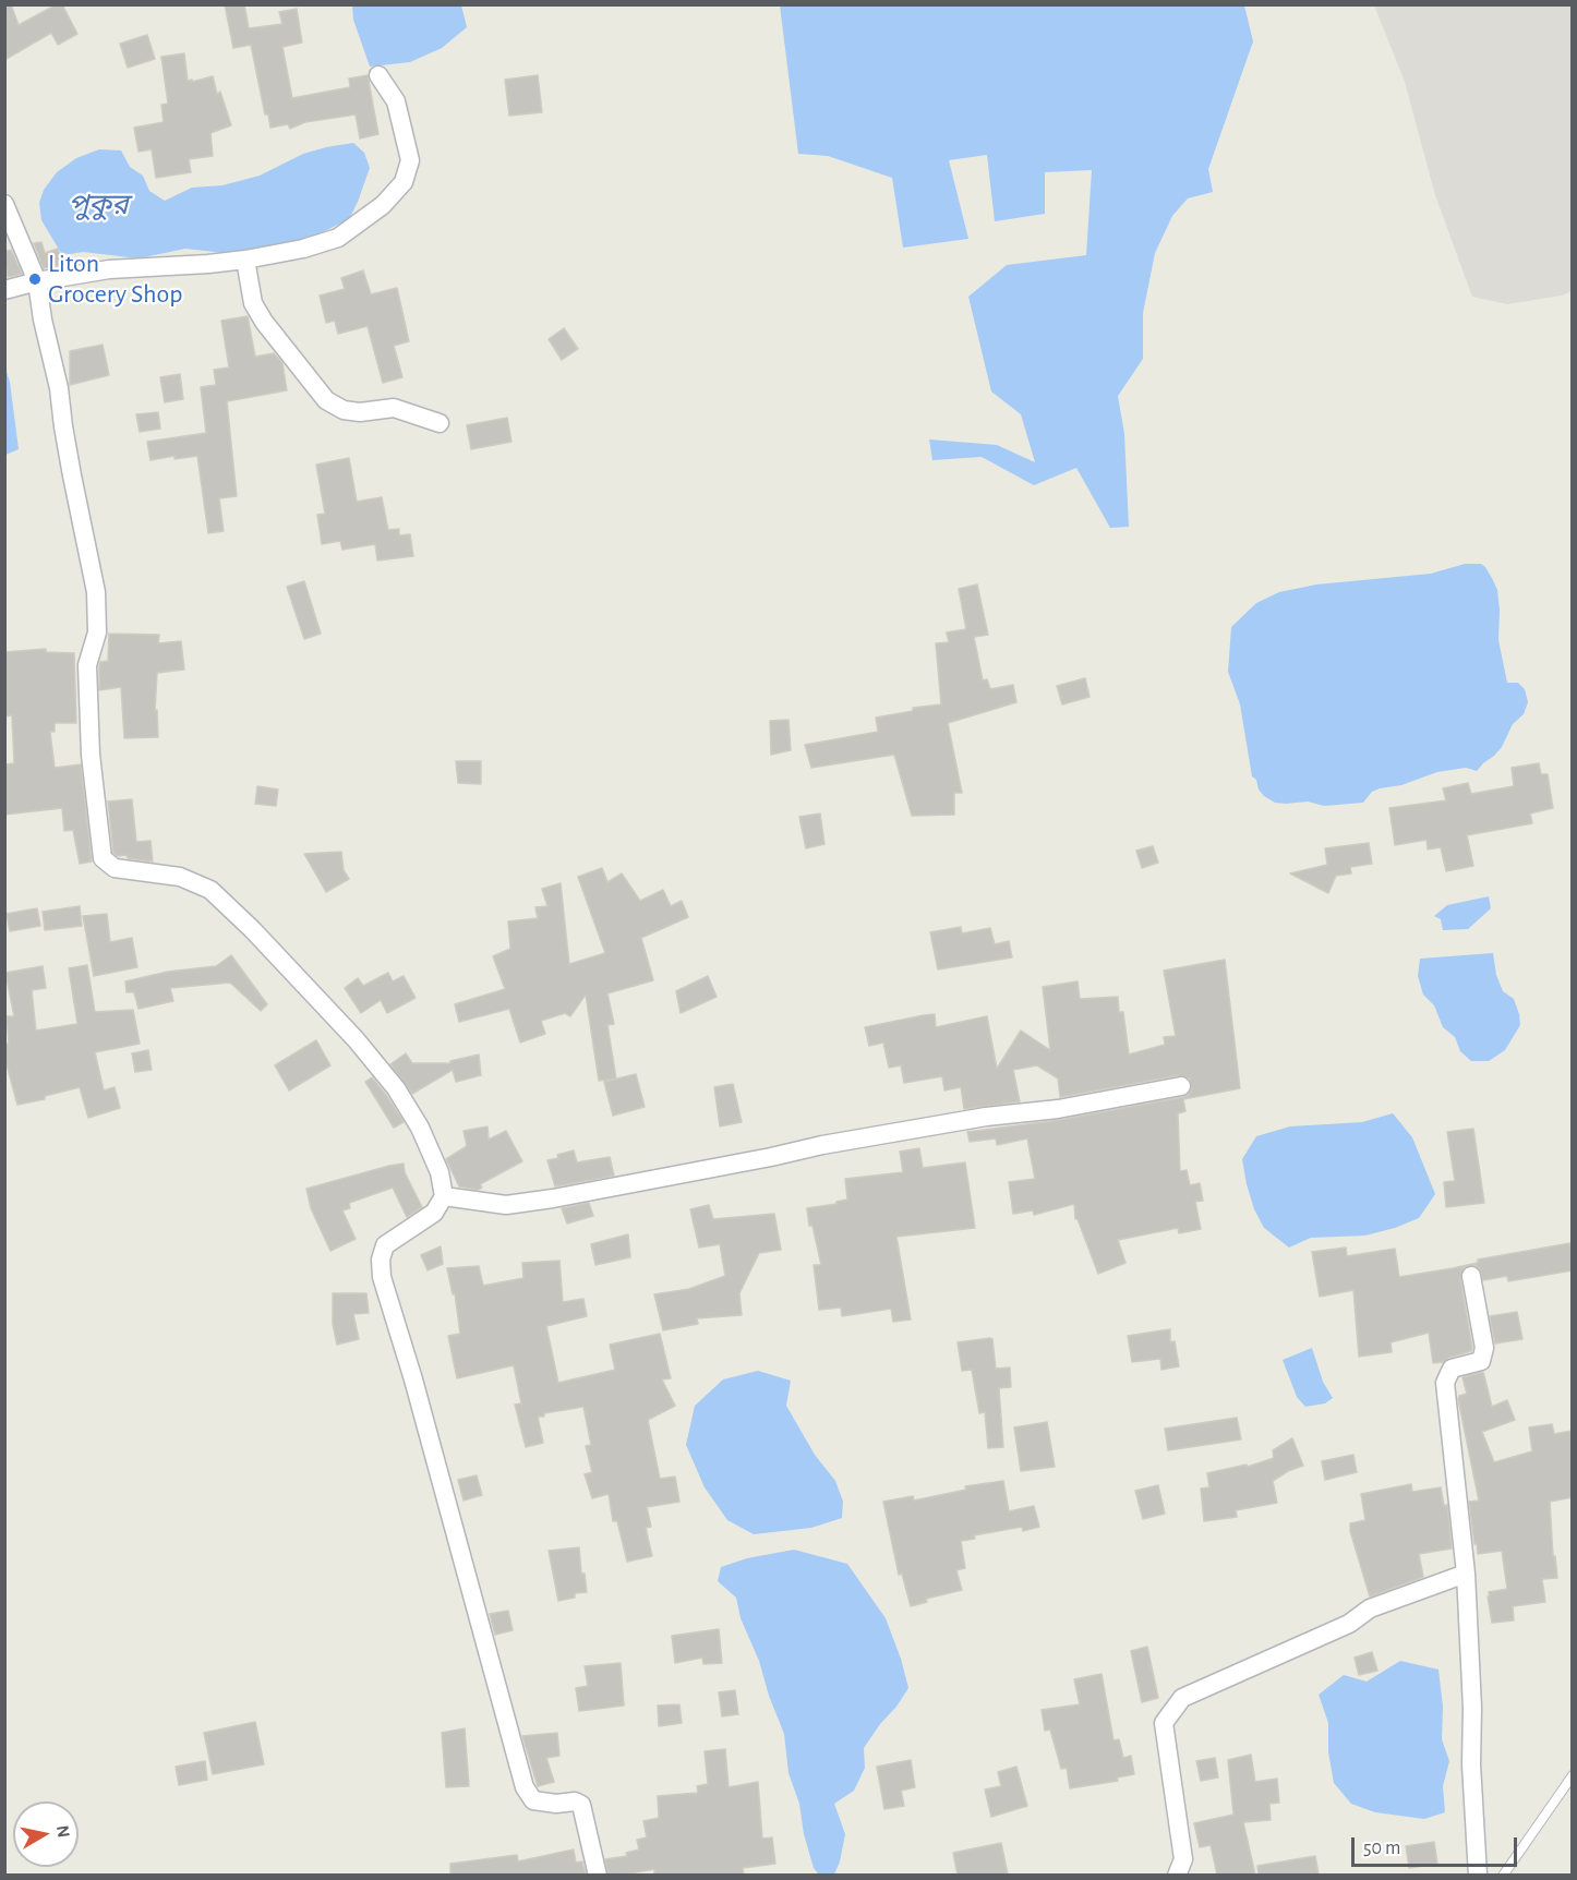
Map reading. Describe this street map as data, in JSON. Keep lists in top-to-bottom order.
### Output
{
  "water": ["পুকুর"],
  "places": ["Liton Grocery Shop"],
  "scale_bar": "50 m",
  "north": "right"
}
